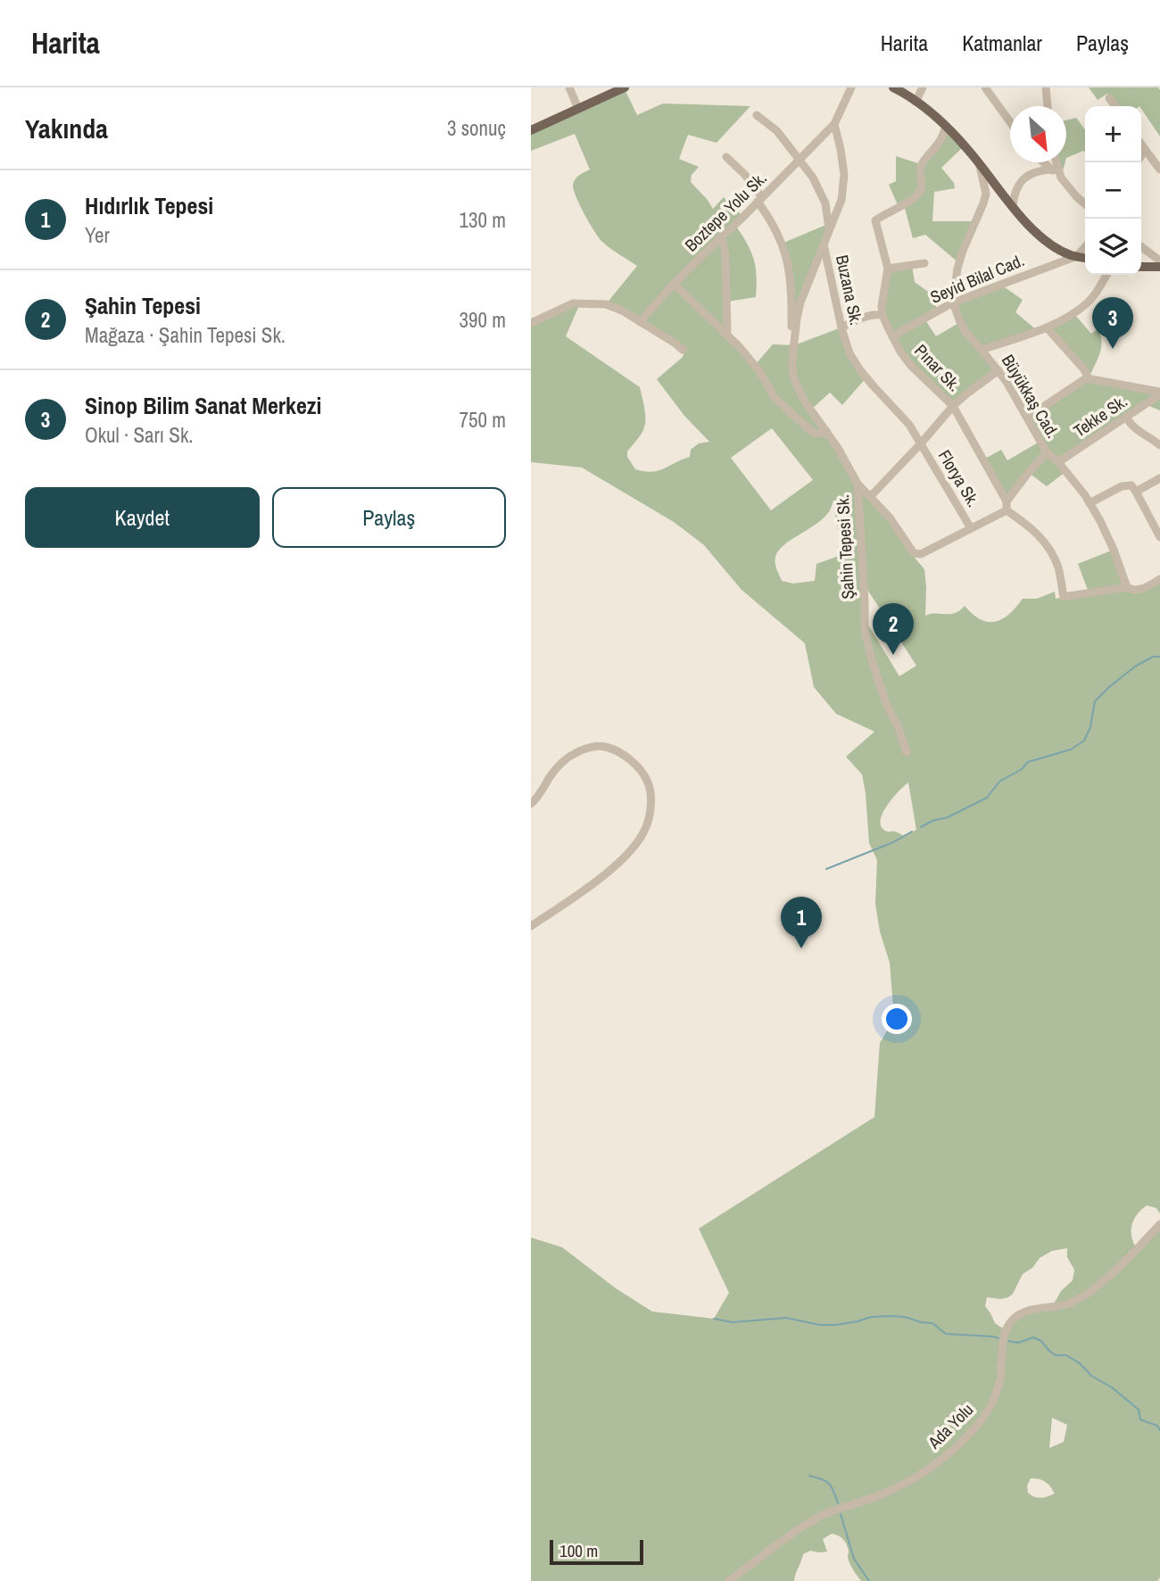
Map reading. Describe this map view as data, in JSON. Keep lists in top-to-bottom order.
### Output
{
  "streets": {
    "street": [
      "Boztepe Yolu Sk.",
      "Seyid Bilal Cad.",
      "Buzana Sk.",
      "Pınar Sk.",
      "Büyükkaş Cad.",
      "Tekke Sk.",
      "Florya Sk.",
      "Şahin Tepesi Sk.",
      "Ada Yolu"
    ]
  },
  "crossings": [
    ["Boztepe Yolu Sk.", "Buzana Sk."],
    ["Seyid Bilal Cad.", "Pınar Sk."],
    ["Seyid Bilal Cad.", "Büyükkaş Cad."],
    ["Buzana Sk.", "Florya Sk."],
    ["Buzana Sk.", "Şahin Tepesi Sk."],
    ["Büyükkaş Cad.", "Tekke Sk."]
  ],
  "scale_bar": "100 m",
  "north": "bottom right",
  "page": {
    "header": "Harita",
    "nav": ["Harita", "Katmanlar", "Paylaş"],
    "heading": ["Yakında", "3 sonuç"],
    "map_buttons": ["+", "−"],
    "list": [
      {
        "mark": "1",
        "name": "Hıdırlık Tepesi",
        "note": "Yer",
        "value": "130 m"
      },
      {
        "mark": "2",
        "name": "Şahin Tepesi",
        "note": "Mağaza · Şahin Tepesi Sk.",
        "value": "390 m"
      },
      {
        "mark": "3",
        "name": "Sinop Bilim Sanat Merkezi",
        "note": "Okul · Sarı Sk.",
        "value": "750 m"
      }
    ],
    "pins": ["3", "2", "1"],
    "buttons": ["Kaydet", "Paylaş"],
    "scale": "100 m"
  }
}
